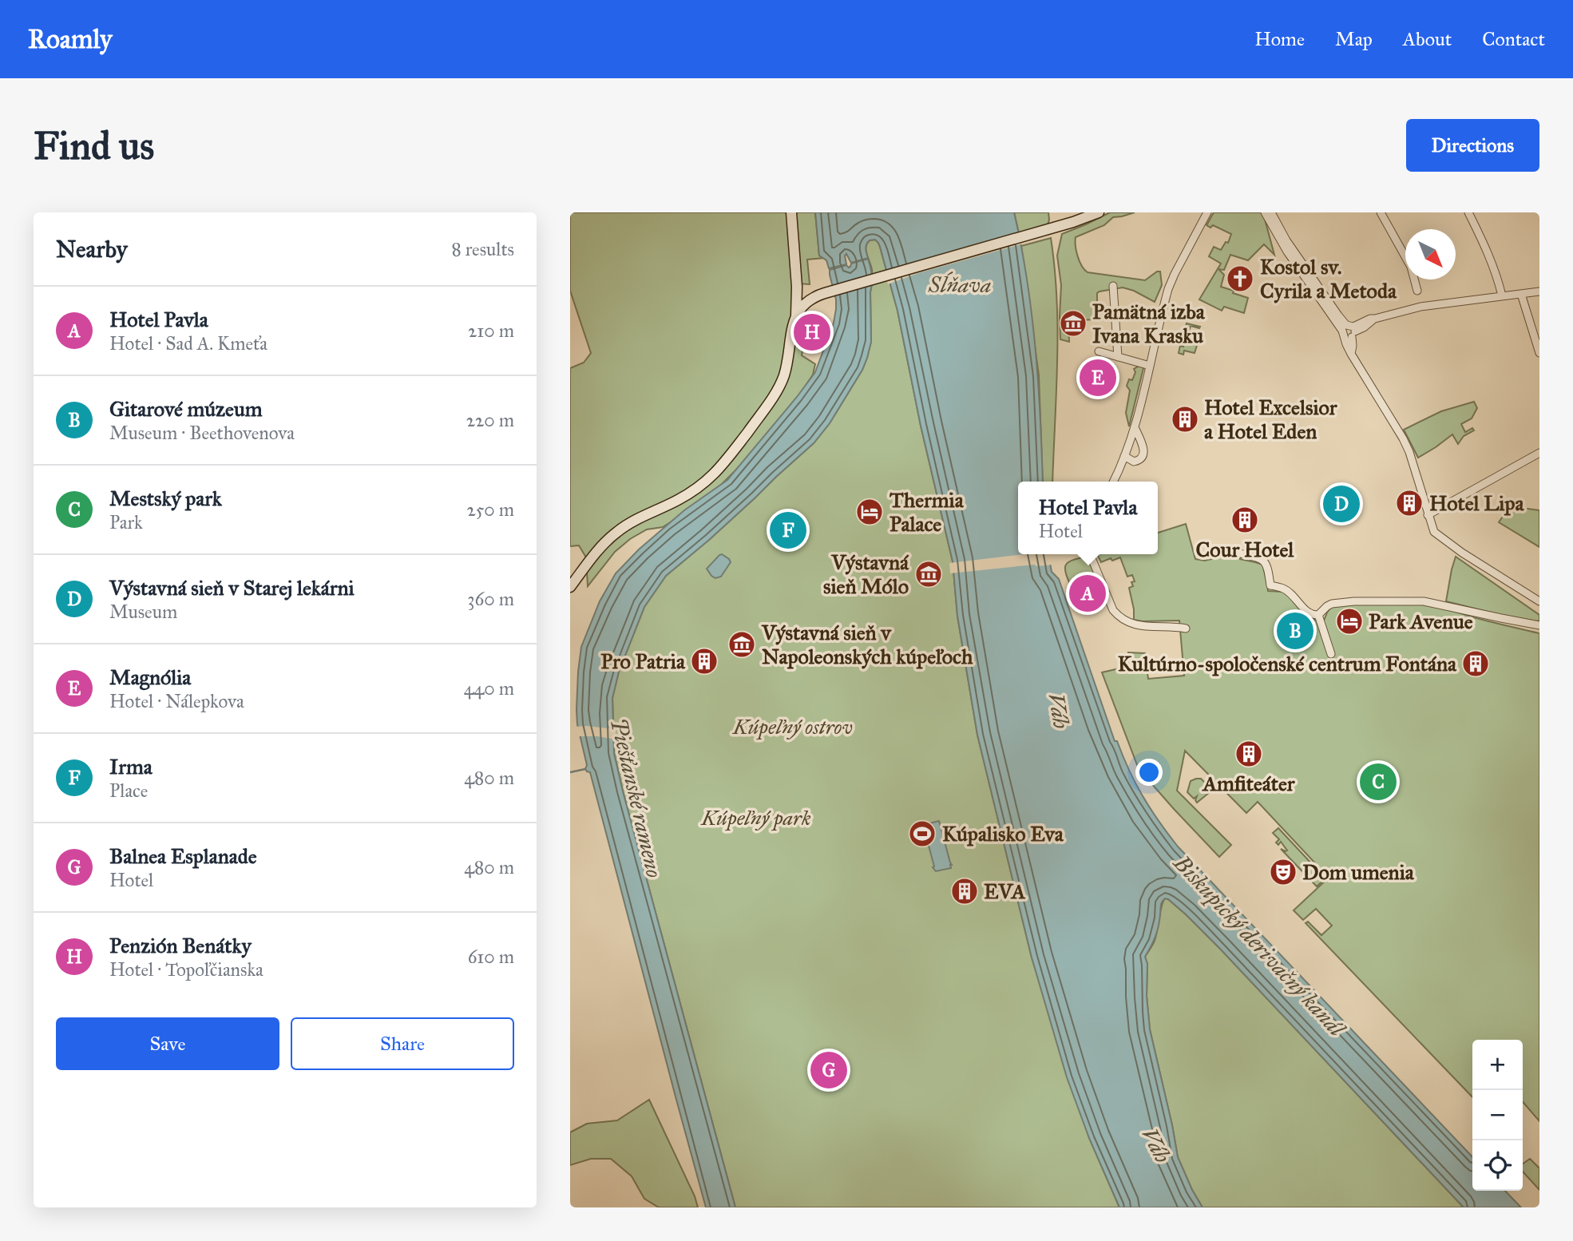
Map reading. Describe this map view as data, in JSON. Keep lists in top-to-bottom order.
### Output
{
  "water": [
    "Sĺňava",
    "Váh",
    "Piešťanské rameno",
    "Biskupický derivačný kanál"
  ],
  "parks": ["Kúpeľný ostrov", "Kúpeľný park"],
  "places": {
    "church": ["Kostol sv. Cyrila a Metoda"],
    "museum": ["Pamätná izba Ivana Krasku", "Výstavná sieň Mólo", "Výstavná sieň v Napoleonských kúpeľoch"],
    "building": [
      "Hotel Excelsior a Hotel Eden",
      "Hotel Lipa",
      "Cour Hotel",
      "Pro Patria",
      "Kultúrno-spoločenské centrum Fontána",
      "Amfiteáter",
      "EVA"
    ],
    "hotel": ["Thermia Palace", "Park Avenue"],
    "sports": ["Kúpalisko Eva"],
    "theatre": ["Dom umenia"]
  },
  "north": "bottom right",
  "page": {
    "header": "Roamly",
    "nav": [
      "Home",
      "Map",
      "About",
      "Contact"
    ],
    "buttons": [
      "Directions",
      ["Save", "Share"]
    ],
    "title": "Find us",
    "heading": ["Nearby", "8 results"],
    "list": [
      {
        "mark": "A",
        "name": "Hotel Pavla",
        "note": "Hotel · Sad A. Kmeťa",
        "value": "210 m"
      },
      {
        "mark": "B",
        "name": "Gitarové múzeum",
        "note": "Museum · Beethovenova",
        "value": "220 m"
      },
      {
        "mark": "C",
        "name": "Mestský park",
        "note": "Park",
        "value": "250 m"
      },
      {
        "mark": "D",
        "name": "Výstavná sieň v Starej lekárni",
        "note": "Museum",
        "value": "360 m"
      },
      {
        "mark": "E",
        "name": "Magnólia",
        "note": "Hotel · Nálepkova",
        "value": "440 m"
      },
      {
        "mark": "F",
        "name": "Irma",
        "note": "Place",
        "value": "480 m"
      },
      {
        "mark": "G",
        "name": "Balnea Esplanade",
        "note": "Hotel",
        "value": "480 m"
      },
      {
        "mark": "H",
        "name": "Penzión Benátky",
        "note": "Hotel · Topoľčianska",
        "value": "610 m"
      }
    ],
    "pins": [
      "H",
      "E",
      "D",
      "F",
      "A",
      "B",
      "C",
      "G"
    ],
    "popup": ["Hotel Pavla", "Hotel"],
    "map_buttons": ["+", "−"]
  }
}
